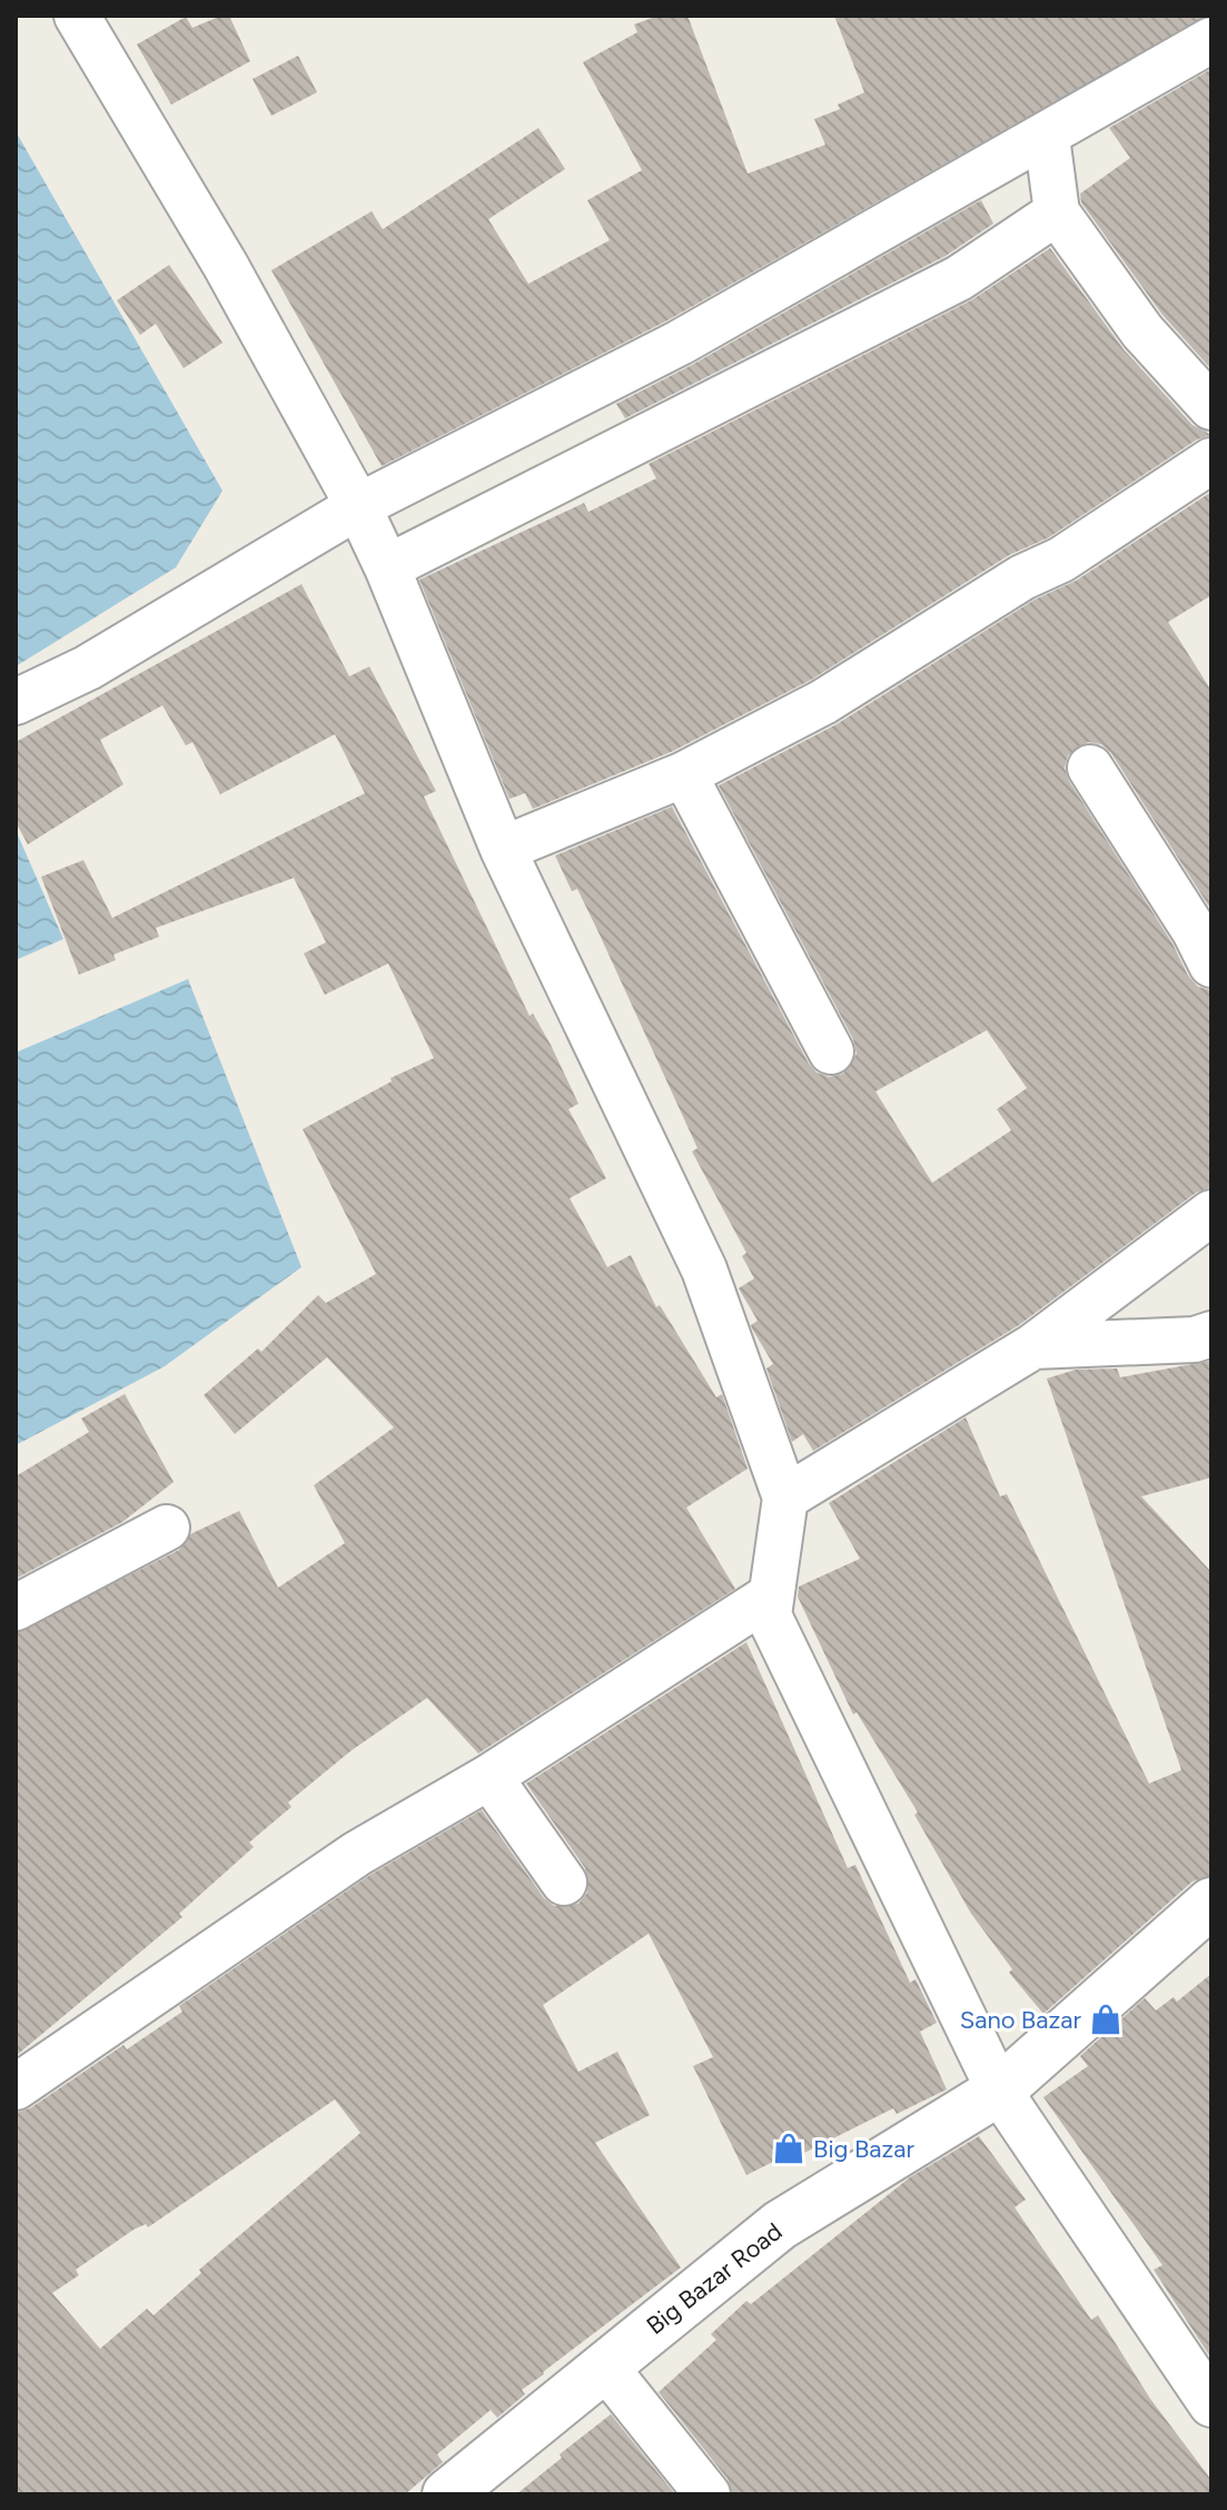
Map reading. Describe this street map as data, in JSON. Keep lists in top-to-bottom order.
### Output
{
  "streets": {
    "street": ["Big Bazar Road"]
  },
  "places": {
    "shop": ["Sano Bazar", "Big Bazar"]
  }
}
